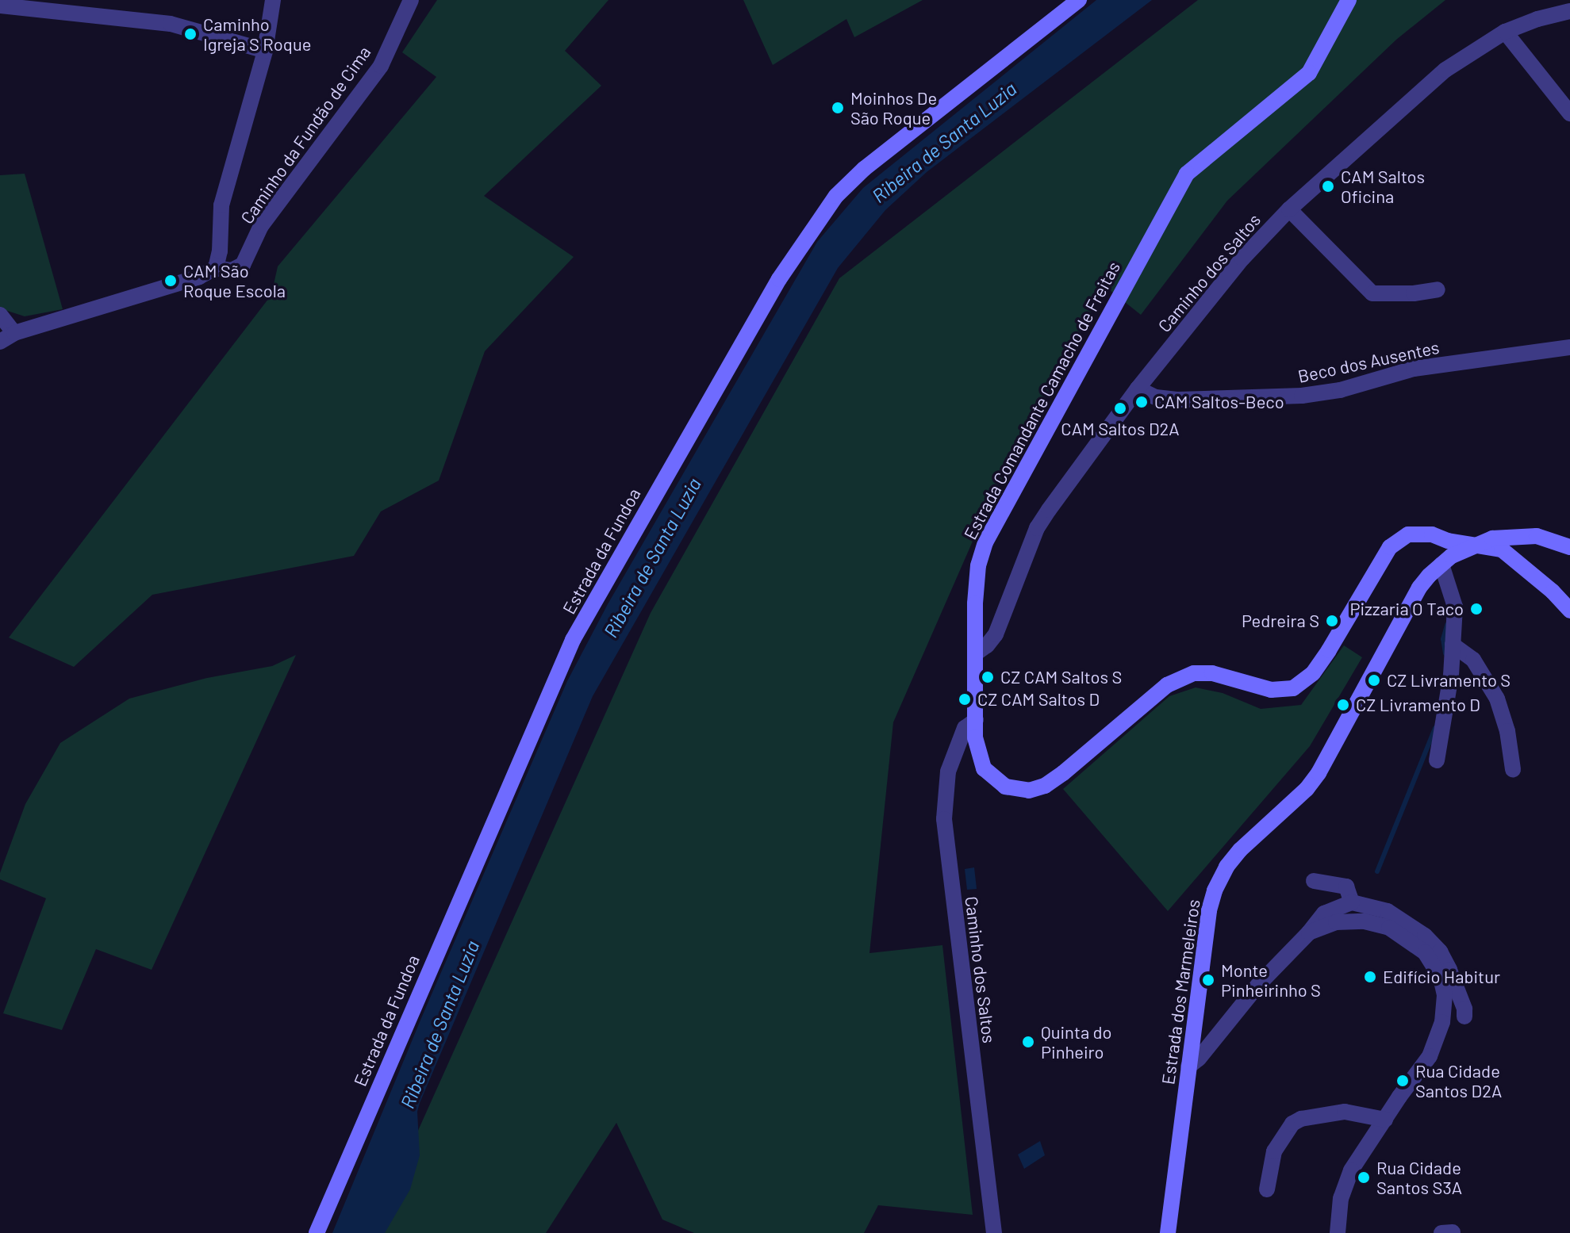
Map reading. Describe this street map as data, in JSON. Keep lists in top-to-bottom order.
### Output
{
  "streets": {
    "main road": ["Estrada Comandante Camacho de Freitas", "Estrada da Fundoa", "Estrada dos Marmeleiros"],
    "street": ["Caminho da Fundão de Cima", "Caminho dos Saltos", "Beco dos Ausentes"]
  },
  "crossings": [
    ["Caminho dos Saltos", "Beco dos Ausentes"],
    ["Caminho dos Saltos", "Estrada Comandante Camacho de Freitas"],
    ["Estrada Comandante Camacho de Freitas", "Estrada dos Marmeleiros"]
  ],
  "water": ["Ribeira de Santa Luzia"],
  "places": [
    "Caminho Igreja S Roque",
    "Moinhos De São Roque",
    "CAM Saltos Oficina",
    "CAM São Roque Escola",
    "CAM Saltos-Beco",
    "CAM Saltos D2A",
    "Pizzaria O Taco",
    "Pedreira S",
    "CZ CAM Saltos S",
    "CZ Livramento S",
    "CZ CAM Saltos D",
    "CZ Livramento D",
    "Edifício Habitur",
    "Monte Pinheirinho S",
    "Quinta do Pinheiro",
    "Rua Cidade Santos D2A",
    "Rua Cidade Santos S3A"
  ]
}
